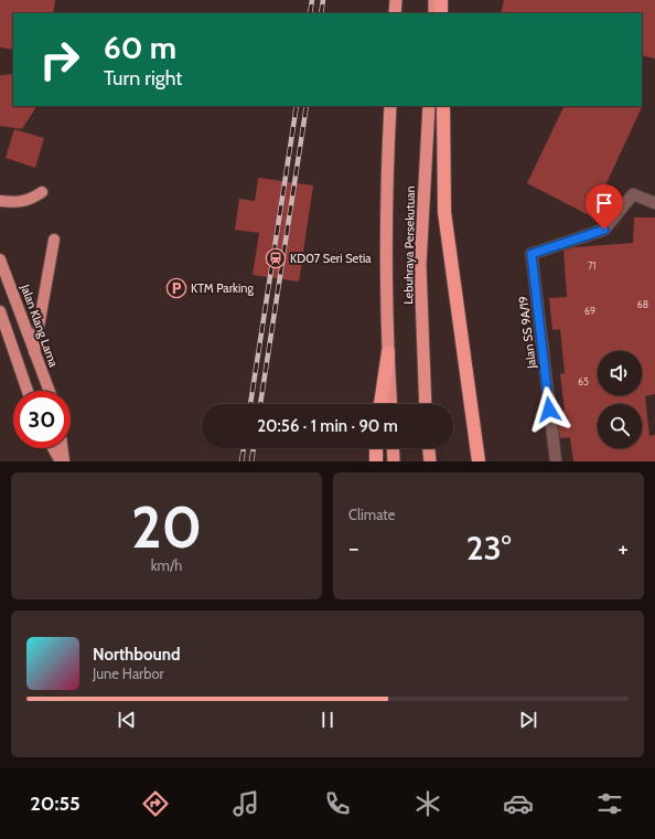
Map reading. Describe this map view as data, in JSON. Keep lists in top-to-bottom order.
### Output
{
  "streets": {
    "highway": ["Lebuhraya Persekutuan"],
    "main road": ["Jalan Klang Lama"],
    "street": ["Jalan SS 9A/19"]
  },
  "places": {
    "station": ["KD07 Seri Setia"],
    "parking": ["KTM Parking"]
  },
  "house_numbers": [
    "71",
    "68",
    "69",
    "65"
  ],
  "page": {
    "turn": ["60 m", "Turn right"],
    "limit": "30",
    "trip": "20:56 · 1 min · 90 m",
    "tile": [
      ["20", "km/h"],
      "Climate"
    ],
    "heat": ["−", "23°", "+"],
    "song": ["Northbound", "June Harbor"],
    "tabs": "20:55"
  }
}
